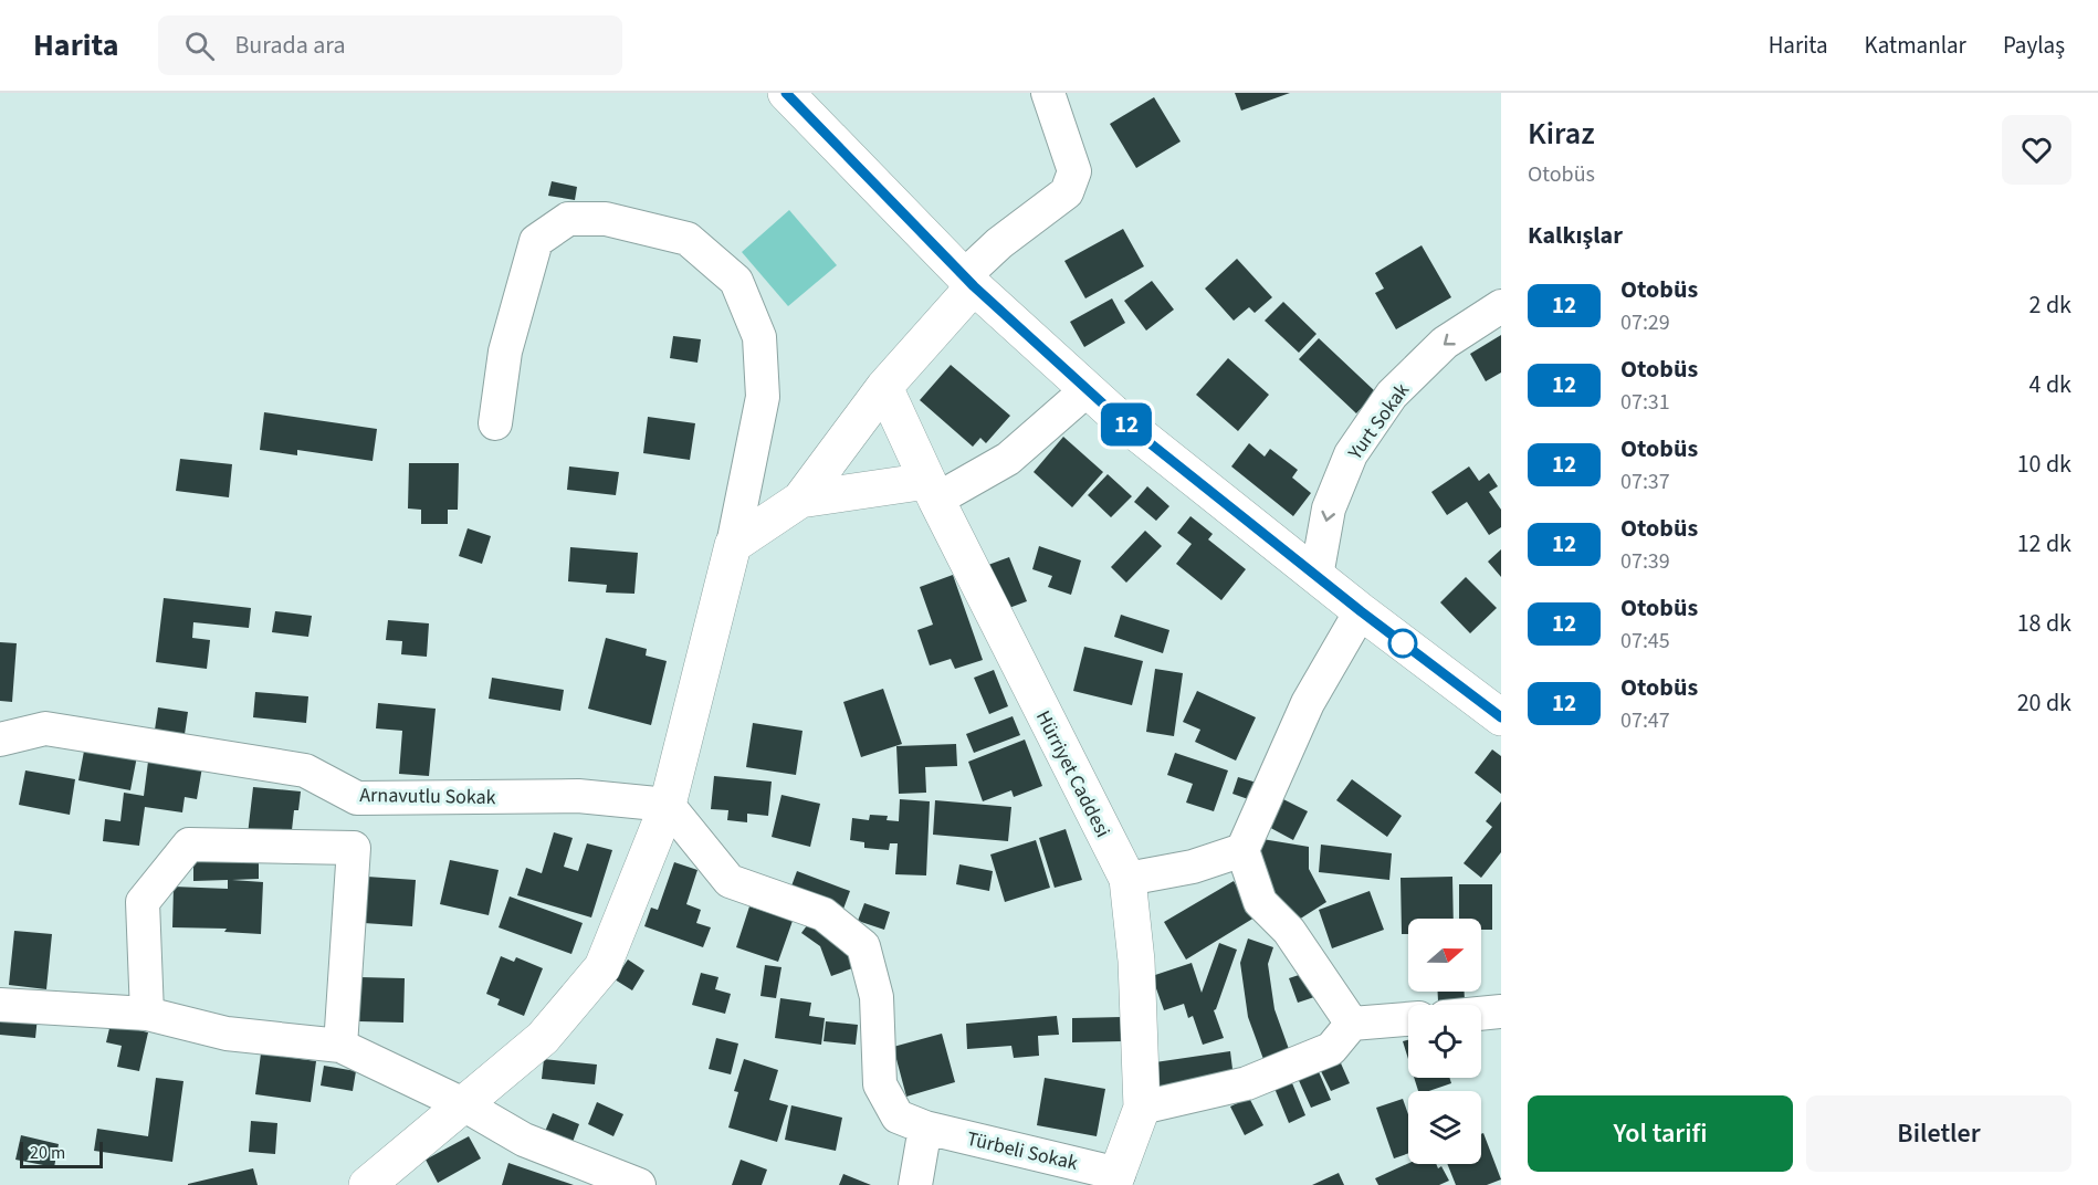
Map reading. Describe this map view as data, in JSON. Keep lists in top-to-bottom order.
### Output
{
  "streets": {
    "main road": ["Hürriyet Caddesi"],
    "street": ["Yurt Sokak", "Arnavutlu Sokak", "Türbeli Sokak"]
  },
  "crossings": [
    ["Hürriyet Caddesi", "Türbeli Sokak"],
    ["Arnavutlu Sokak", "Türbeli Sokak"]
  ],
  "one_way": ["Yurt Sokak"],
  "lines": ["bus line 12"],
  "scale_bar": "20 m",
  "north": "right",
  "page": {
    "header": "Harita",
    "search": "Burada ara",
    "nav": ["Harita", "Katmanlar", "Paylaş"],
    "on_map": "12",
    "heading": [
      ["Kiraz", "Otobüs"],
      "Kalkışlar"
    ],
    "list": [
      {
        "mark": "12",
        "name": "Otobüs",
        "note": "07:29",
        "value": "2 dk"
      },
      {
        "mark": "12",
        "name": "Otobüs",
        "note": "07:31",
        "value": "4 dk"
      },
      {
        "mark": "12",
        "name": "Otobüs",
        "note": "07:37",
        "value": "10 dk"
      },
      {
        "mark": "12",
        "name": "Otobüs",
        "note": "07:39",
        "value": "12 dk"
      },
      {
        "mark": "12",
        "name": "Otobüs",
        "note": "07:45",
        "value": "18 dk"
      },
      {
        "mark": "12",
        "name": "Otobüs",
        "note": "07:47",
        "value": "20 dk"
      }
    ],
    "buttons": ["Yol tarifi", "Biletler"],
    "scale": "20 m"
  }
}
